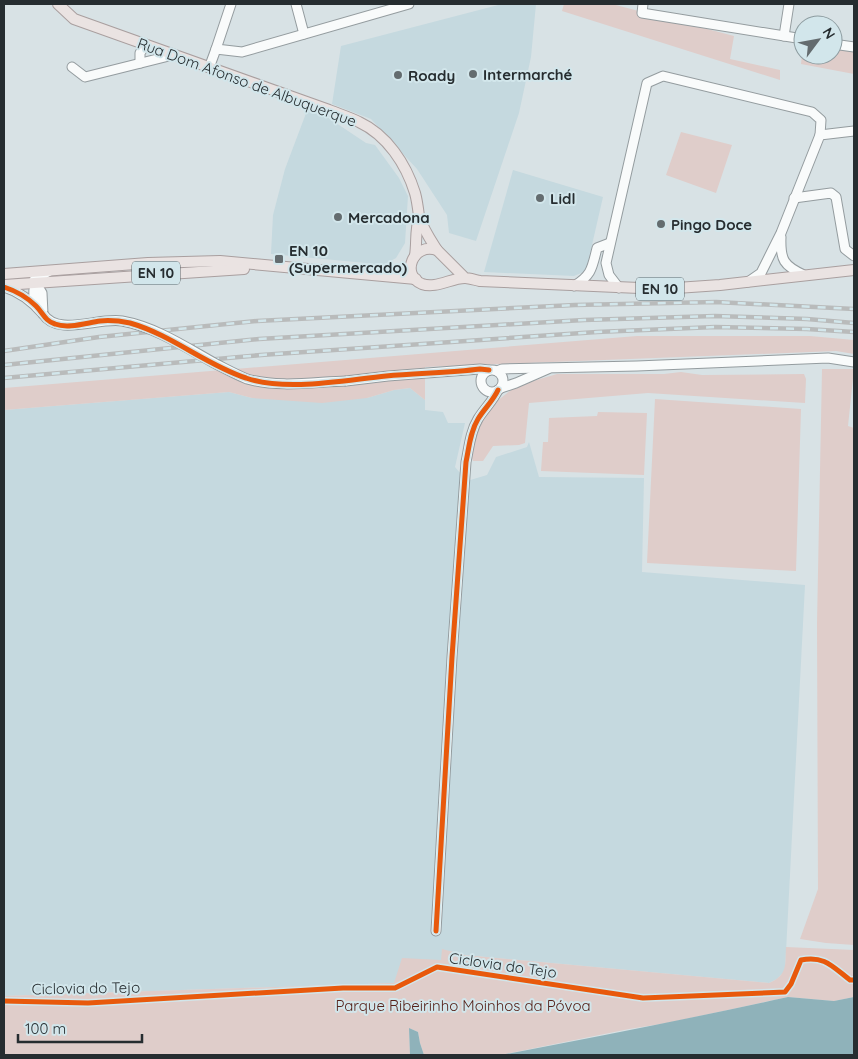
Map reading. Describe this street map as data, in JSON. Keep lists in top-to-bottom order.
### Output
{
  "streets": {
    "main road": ["Rua Dom Afonso de Albuquerque", "EN 10"],
    "cycle path": ["Ciclovia do Tejo"]
  },
  "crossings": [
    ["Rua Dom Afonso de Albuquerque", "EN 10"]
  ],
  "parks": ["Parque Ribeirinho Moinhos da Póvoa"],
  "places": {
    "other": [
      "Intermarché",
      "Roady",
      "Lidl",
      "Mercadona",
      "Pingo Doce"
    ],
    "transit": ["EN 10 (Supermercado)"]
  },
  "scale_bar": "100 m",
  "north": "top right"
}
